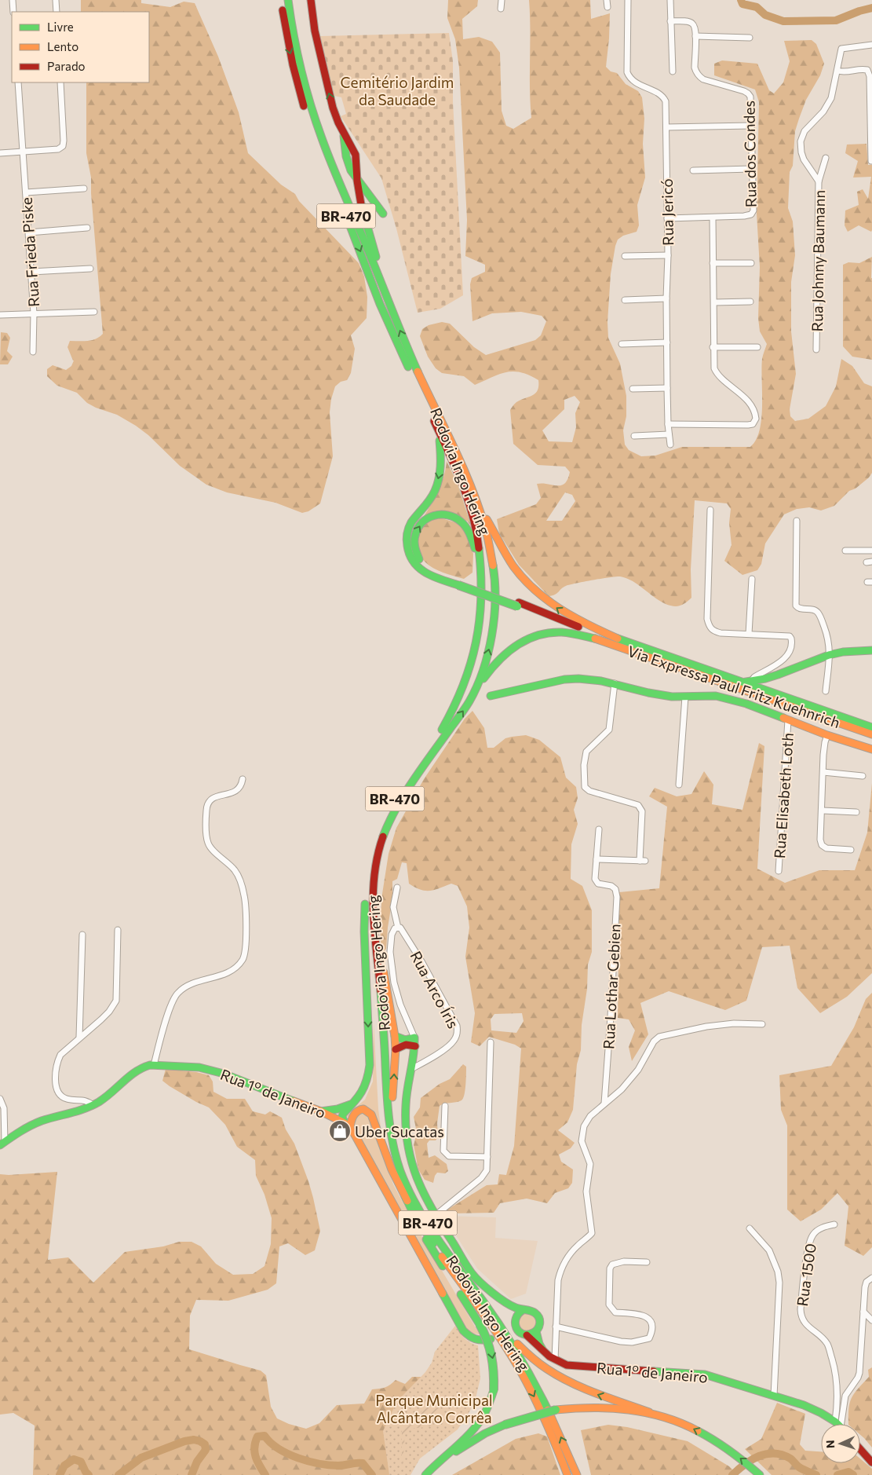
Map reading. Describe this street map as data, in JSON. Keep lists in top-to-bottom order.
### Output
{
  "streets": {
    "main road": [
      "BR-470",
      "Rodovia Ingo Hering",
      "Via Expressa Paul Fritz Kuehnrich",
      "Rua 1º de Janeiro"
    ],
    "street": [
      "Rua dos Condes",
      "Rua Jericó",
      "Rua Frieda Piske",
      "Rua Johnny Baumann",
      "Rua Elisabeth Loth",
      "Rua Lothar Gebien",
      "Rua Arco Íris",
      "Rua 1500"
    ]
  },
  "crossings": [
    ["Rua dos Condes", "Rua Jericó"]
  ],
  "parks": ["Cemitério Jardim da Saudade", "Parque Municipal Alcântaro Corrêa"],
  "places": {
    "shop": ["Uber Sucatas"]
  },
  "legend": ["Livre", "Lento", "Parado"],
  "north": "left"
}
